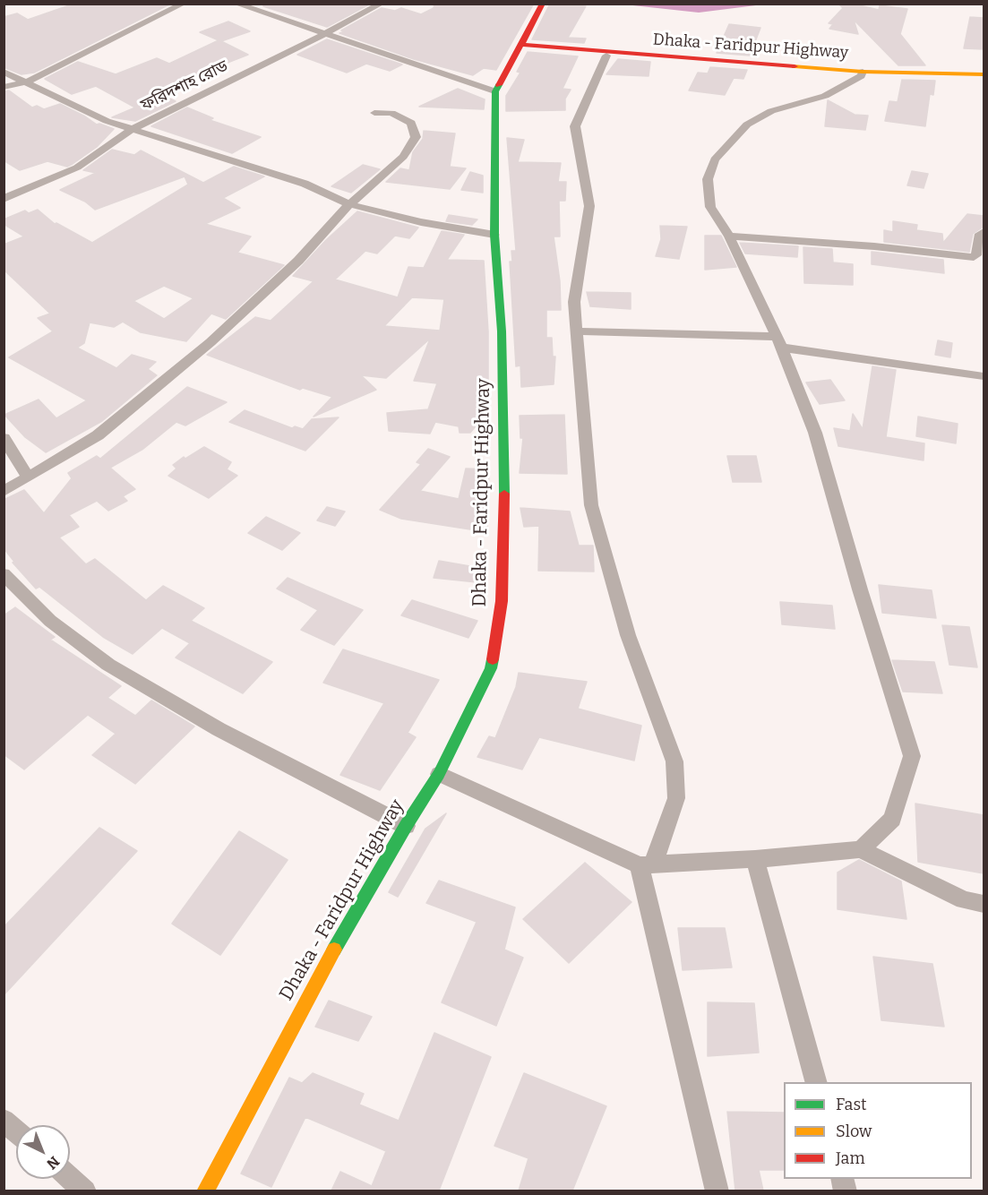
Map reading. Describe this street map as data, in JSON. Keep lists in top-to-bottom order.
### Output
{
  "streets": {
    "main road": ["Dhaka - Faridpur Highway"],
    "street": ["ফরিদশাহ রোড"]
  },
  "legend": ["Fast", "Slow", "Jam"],
  "north": "bottom right"
}
